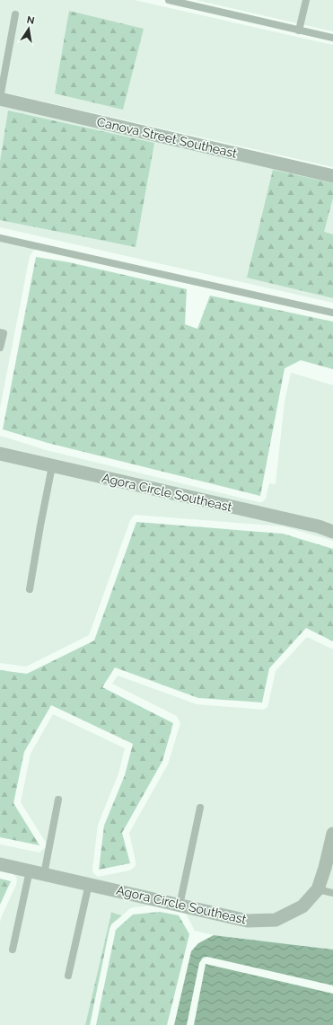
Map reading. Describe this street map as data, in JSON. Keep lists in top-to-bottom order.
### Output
{
  "streets": {
    "street": ["Canova Street Southeast", "Agora Circle Southeast"]
  },
  "north": "top"
}
